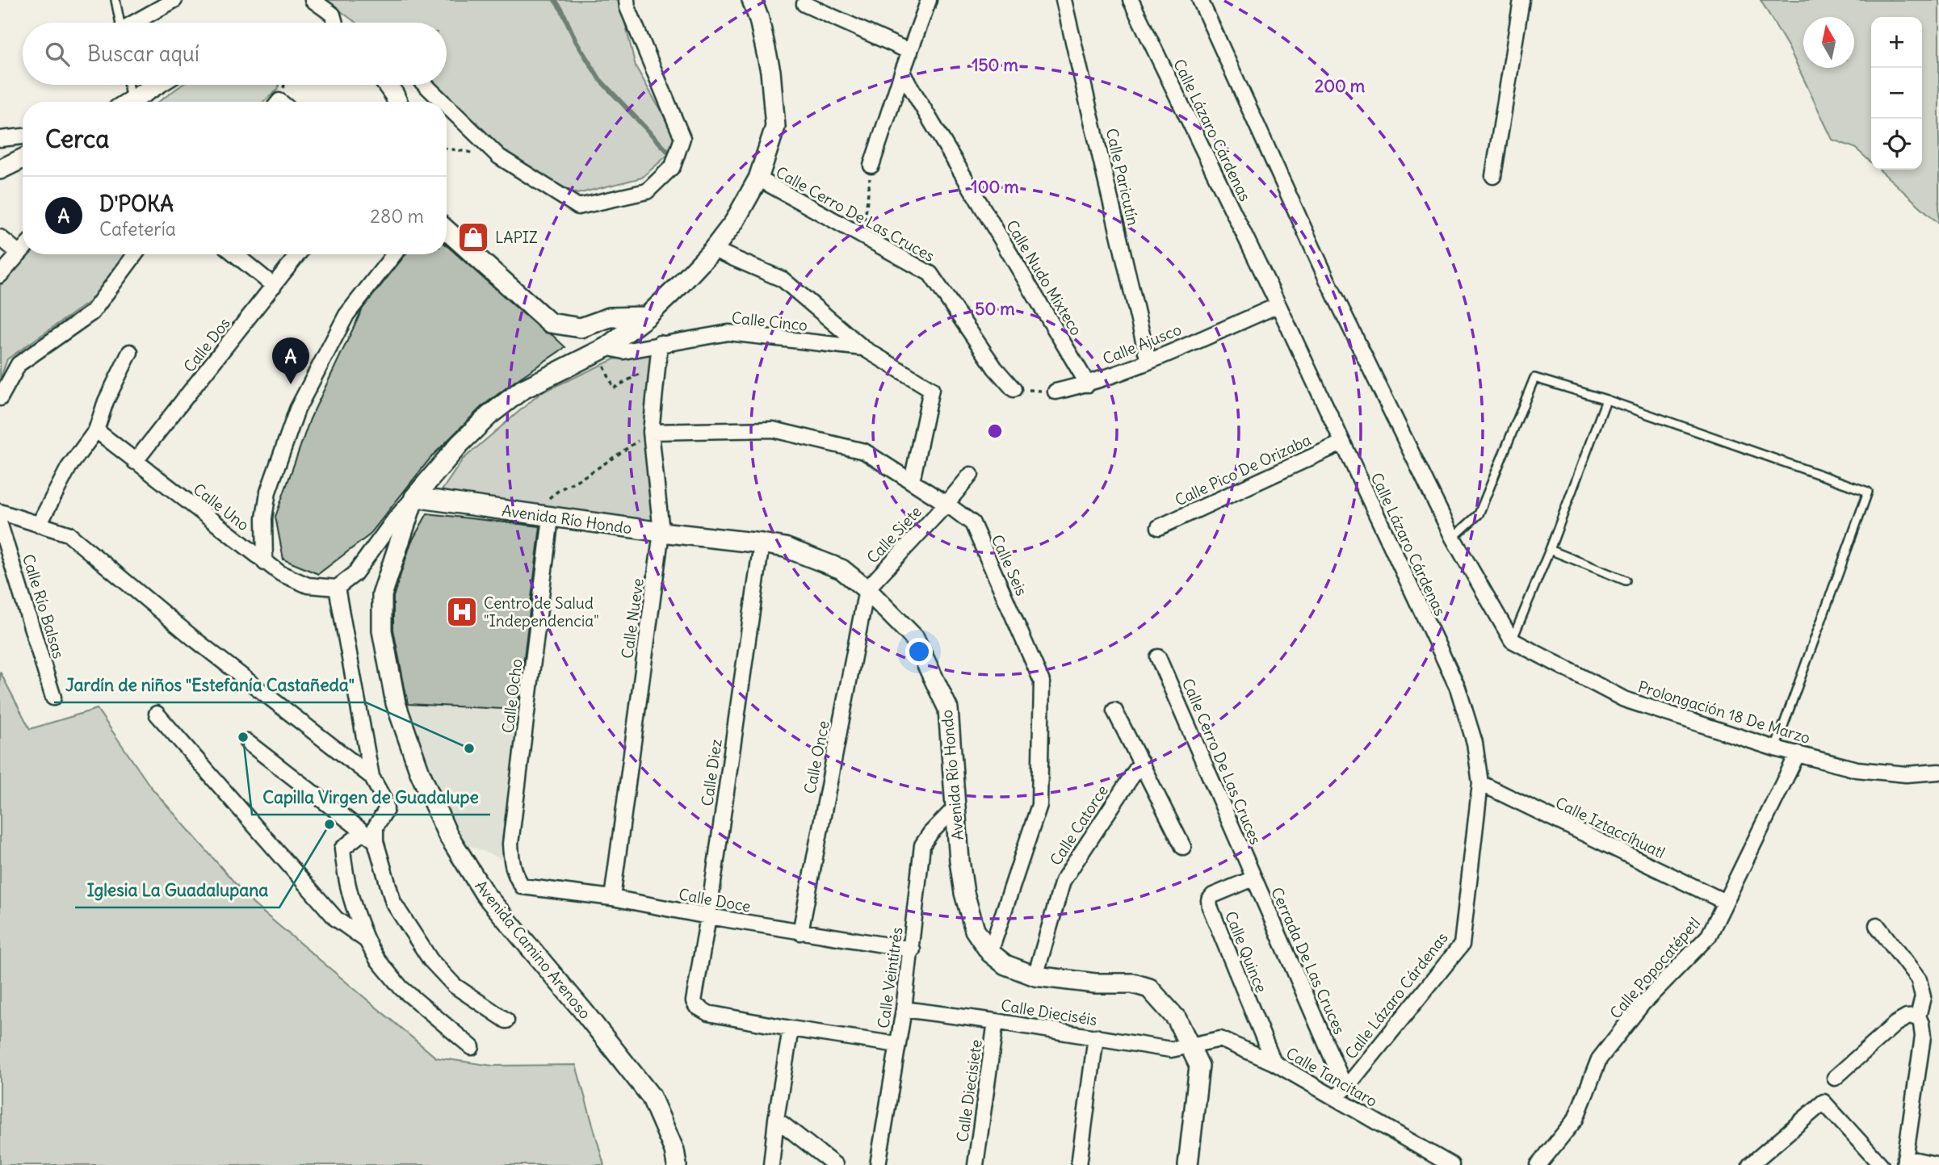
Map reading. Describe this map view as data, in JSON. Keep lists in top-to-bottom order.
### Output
{
  "streets": {
    "street": [
      "Calle Lázaro Cárdenas",
      "Calle Paricutín",
      "Calle Cerro De Las Cruces",
      "Calle Nudo Mixteco",
      "Calle Cinco",
      "Calle Ajusco",
      "Calle Dos",
      "Calle Pico De Orizaba",
      "Calle Uno",
      "Avenida Río Hondo",
      "Calle Siete",
      "Calle Seis",
      "Calle Río Balsas",
      "Calle Nueve",
      "Calle Ocho",
      "Prolongación 18 De Marzo",
      "Calle Once",
      "Calle Diez",
      "Calle Catorce",
      "Calle Iztaccíhuatl",
      "Calle Doce",
      "Avenida Camino Arenoso",
      "Calle Quince",
      "Cerrada De Las Cruces",
      "Calle Popocatépetl",
      "Calle Veintitrés",
      "Calle Dieciséis",
      "Calle Tancitaro",
      "Calle Diecisiete"
    ]
  },
  "crossings": [
    ["Calle Lázaro Cárdenas", "Calle Ajusco"],
    ["Calle Lázaro Cárdenas", "Calle Pico De Orizaba"],
    ["Calle Lázaro Cárdenas", "Calle Iztaccíhuatl"],
    ["Calle Lázaro Cárdenas", "Cerrada De Las Cruces"],
    ["Calle Lázaro Cárdenas", "Calle Tancitaro"],
    ["Calle Paricutín", "Calle Ajusco"],
    ["Calle Cerro De Las Cruces", "Avenida Camino Arenoso"],
    ["Calle Cerro De Las Cruces", "Calle Quince"],
    ["Calle Cerro De Las Cruces", "Cerrada De Las Cruces"],
    ["Calle Nudo Mixteco", "Calle Ajusco"],
    ["Calle Cinco", "Calle Nueve"],
    ["Calle Cinco", "Avenida Camino Arenoso"],
    ["Calle Dos", "Calle Uno"],
    ["Avenida Río Hondo", "Calle Siete"],
    ["Avenida Río Hondo", "Calle Seis"],
    ["Avenida Río Hondo", "Calle Nueve"],
    ["Avenida Río Hondo", "Calle Ocho"],
    ["Avenida Río Hondo", "Calle Once"],
    ["Avenida Río Hondo", "Calle Diez"],
    ["Avenida Río Hondo", "Calle Catorce"],
    ["Avenida Río Hondo", "Avenida Camino Arenoso"],
    ["Avenida Río Hondo", "Calle Veintitrés"],
    ["Avenida Río Hondo", "Calle Dieciséis"],
    ["Avenida Río Hondo", "Calle Tancitaro"],
    ["Calle Siete", "Calle Seis"],
    ["Calle Siete", "Calle Once"],
    ["Calle Seis", "Calle Nueve"],
    ["Calle Nueve", "Calle Doce"],
    ["Calle Ocho", "Calle Doce"],
    ["Prolongación 18 De Marzo", "Calle Popocatépetl"],
    ["Calle Once", "Calle Doce"],
    ["Calle Diez", "Calle Doce"],
    ["Calle Iztaccíhuatl", "Calle Popocatépetl"],
    ["Calle Doce", "Calle Veintitrés"],
    ["Calle Quince", "Cerrada De Las Cruces"],
    ["Calle Quince", "Calle Tancitaro"],
    ["Cerrada De Las Cruces", "Calle Tancitaro"],
    ["Calle Veintitrés", "Calle Dieciséis"],
    ["Calle Dieciséis", "Calle Tancitaro"],
    ["Calle Dieciséis", "Calle Diecisiete"]
  ],
  "places": {
    "shop": ["LAPIZ"],
    "hospital": ["Centro de Salud \"Independencia\""],
    "other": ["Capilla Virgen de Guadalupe", "Jardín de niños \"Estefanía Castañeda\"", "Iglesia La Guadalupana"]
  },
  "north": "top",
  "page": {
    "map_buttons": ["+", "−"],
    "search": "Buscar aquí",
    "heading": "Cerca",
    "list": [
      {
        "mark": "A",
        "name": "D'POKA",
        "note": "Cafetería",
        "value": "280 m"
      }
    ],
    "pins": "A"
  },
  "rings": [
    "150 m",
    "200 m",
    "100 m",
    "50 m"
  ]
}
